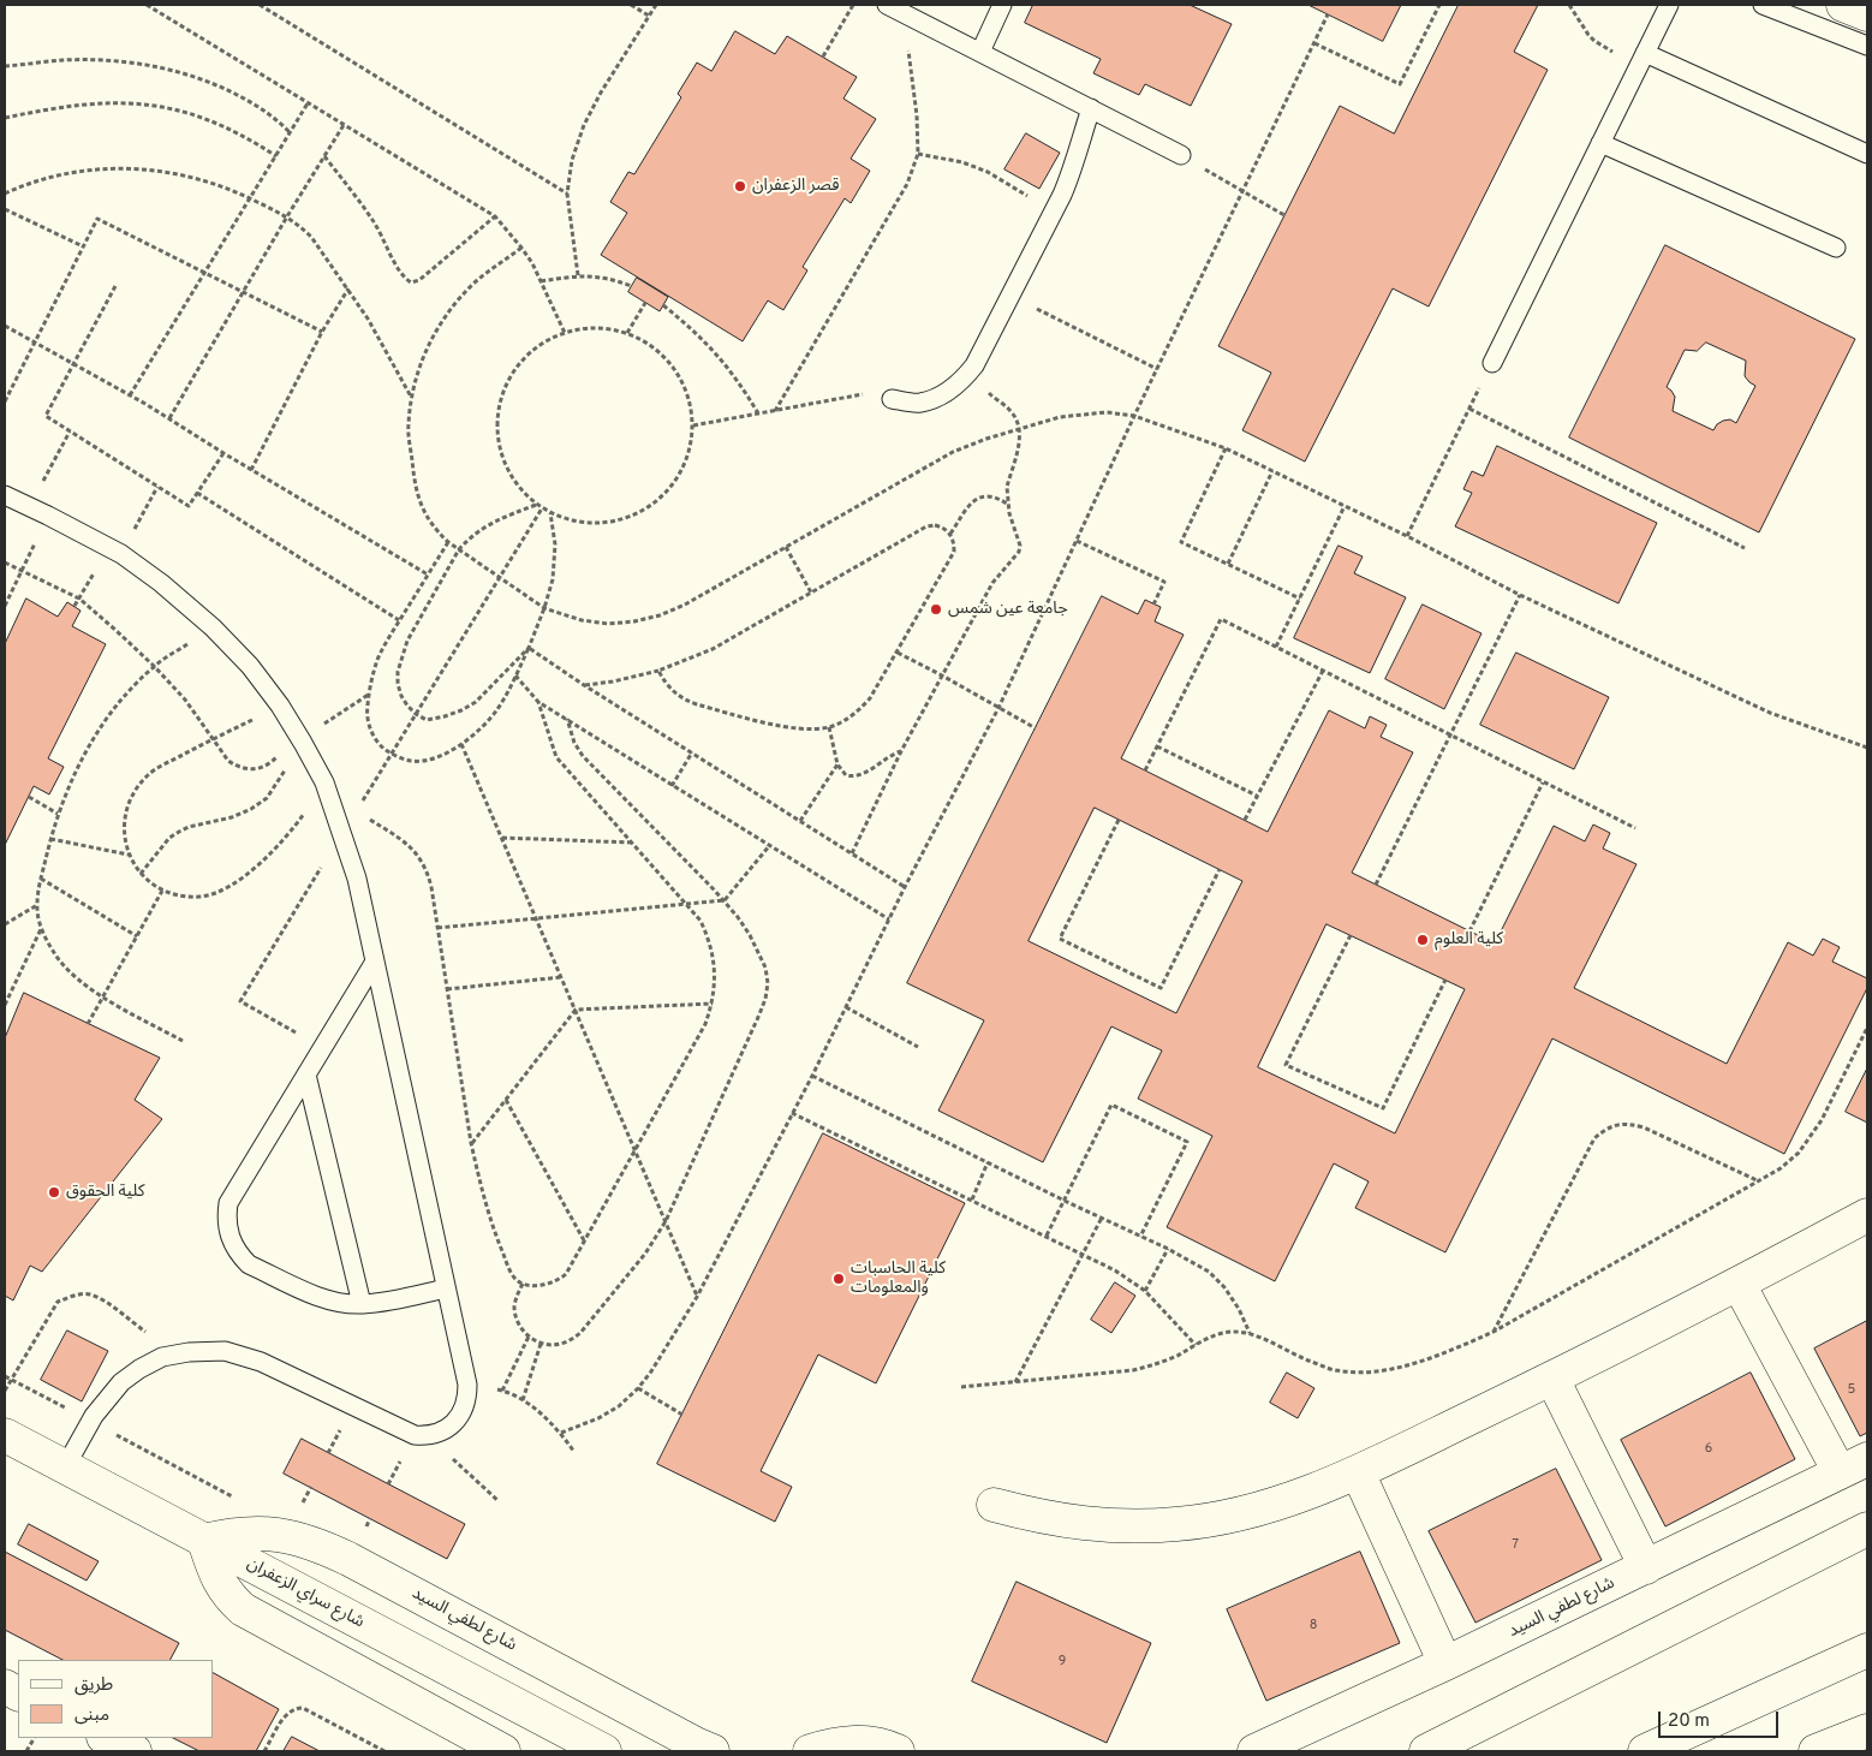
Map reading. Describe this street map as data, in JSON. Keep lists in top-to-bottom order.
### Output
{
  "streets": {
    "main road": ["شارع سراي الزعفران", "شارع لطفي السيد"]
  },
  "crossings": [
    ["شارع سراي الزعفران", "شارع لطفي السيد"]
  ],
  "places": [
    "قصر الزعفران",
    "جامعة عين شمس",
    "كلية العلوم",
    "كلية الحقوق",
    "كلية الحاسبات والمعلومات"
  ],
  "house_numbers": [
    "5",
    "6",
    "7",
    "8",
    "9"
  ],
  "legend": ["طريق", "مبنى"],
  "scale_bar": "20 m"
}
